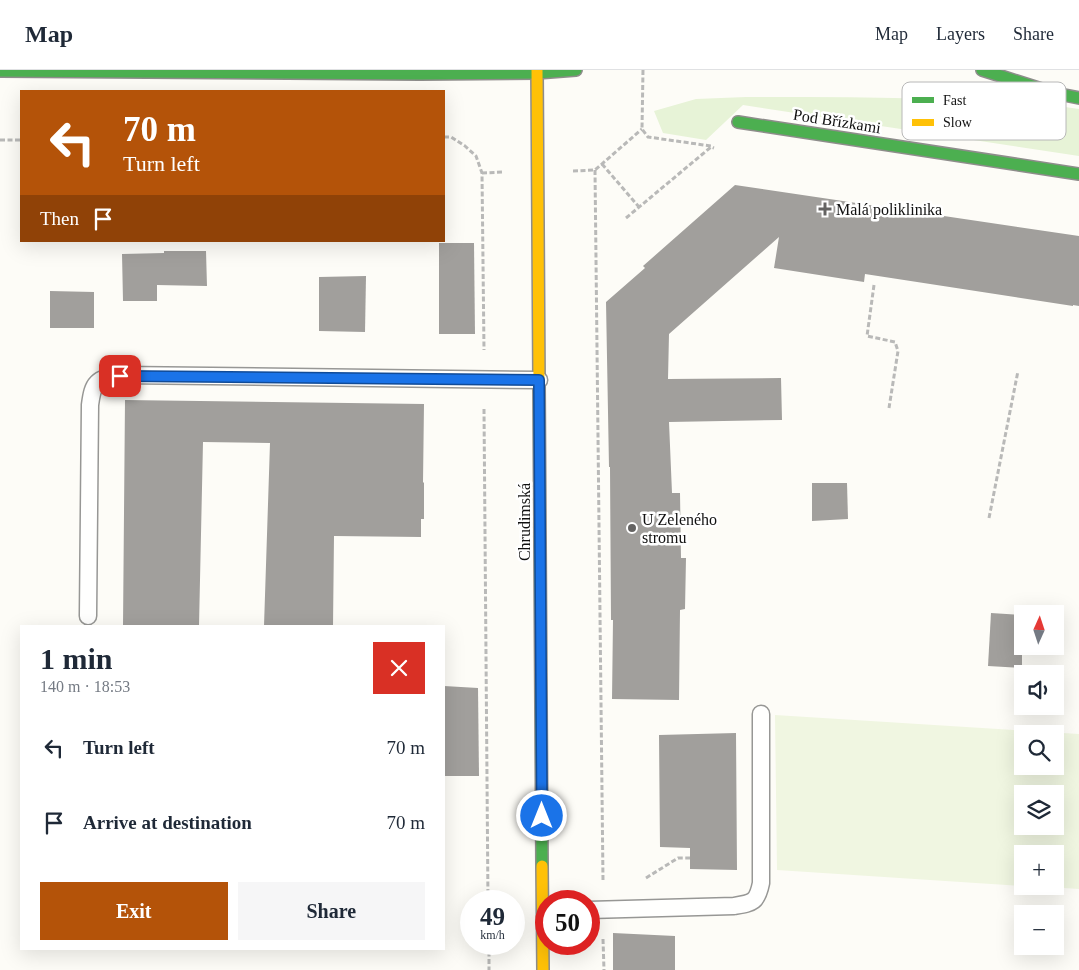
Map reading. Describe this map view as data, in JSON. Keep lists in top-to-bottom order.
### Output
{
  "streets": {
    "street": ["Pod Břízkami", "Chrudimská"]
  },
  "places": {
    "health": ["Malá poliklinika"],
    "other": ["U Zeleného stromu"]
  },
  "legend": ["Fast", "Slow"],
  "north": "top",
  "page": {
    "header": "Map",
    "nav": ["Map", "Layers", "Share"],
    "turn": ["70 m", "Turn left"],
    "then": "Then",
    "map_buttons": ["+", "−"],
    "heading": ["1 min", "140 m · 18:53"],
    "list": [
      {
        "name": "Turn left",
        "value": "70 m"
      },
      {
        "name": "Arrive at destination",
        "value": "70 m"
      }
    ],
    "buttons": ["Exit", "Share"],
    "speed": "49 km/h",
    "limit": "50"
  }
}
